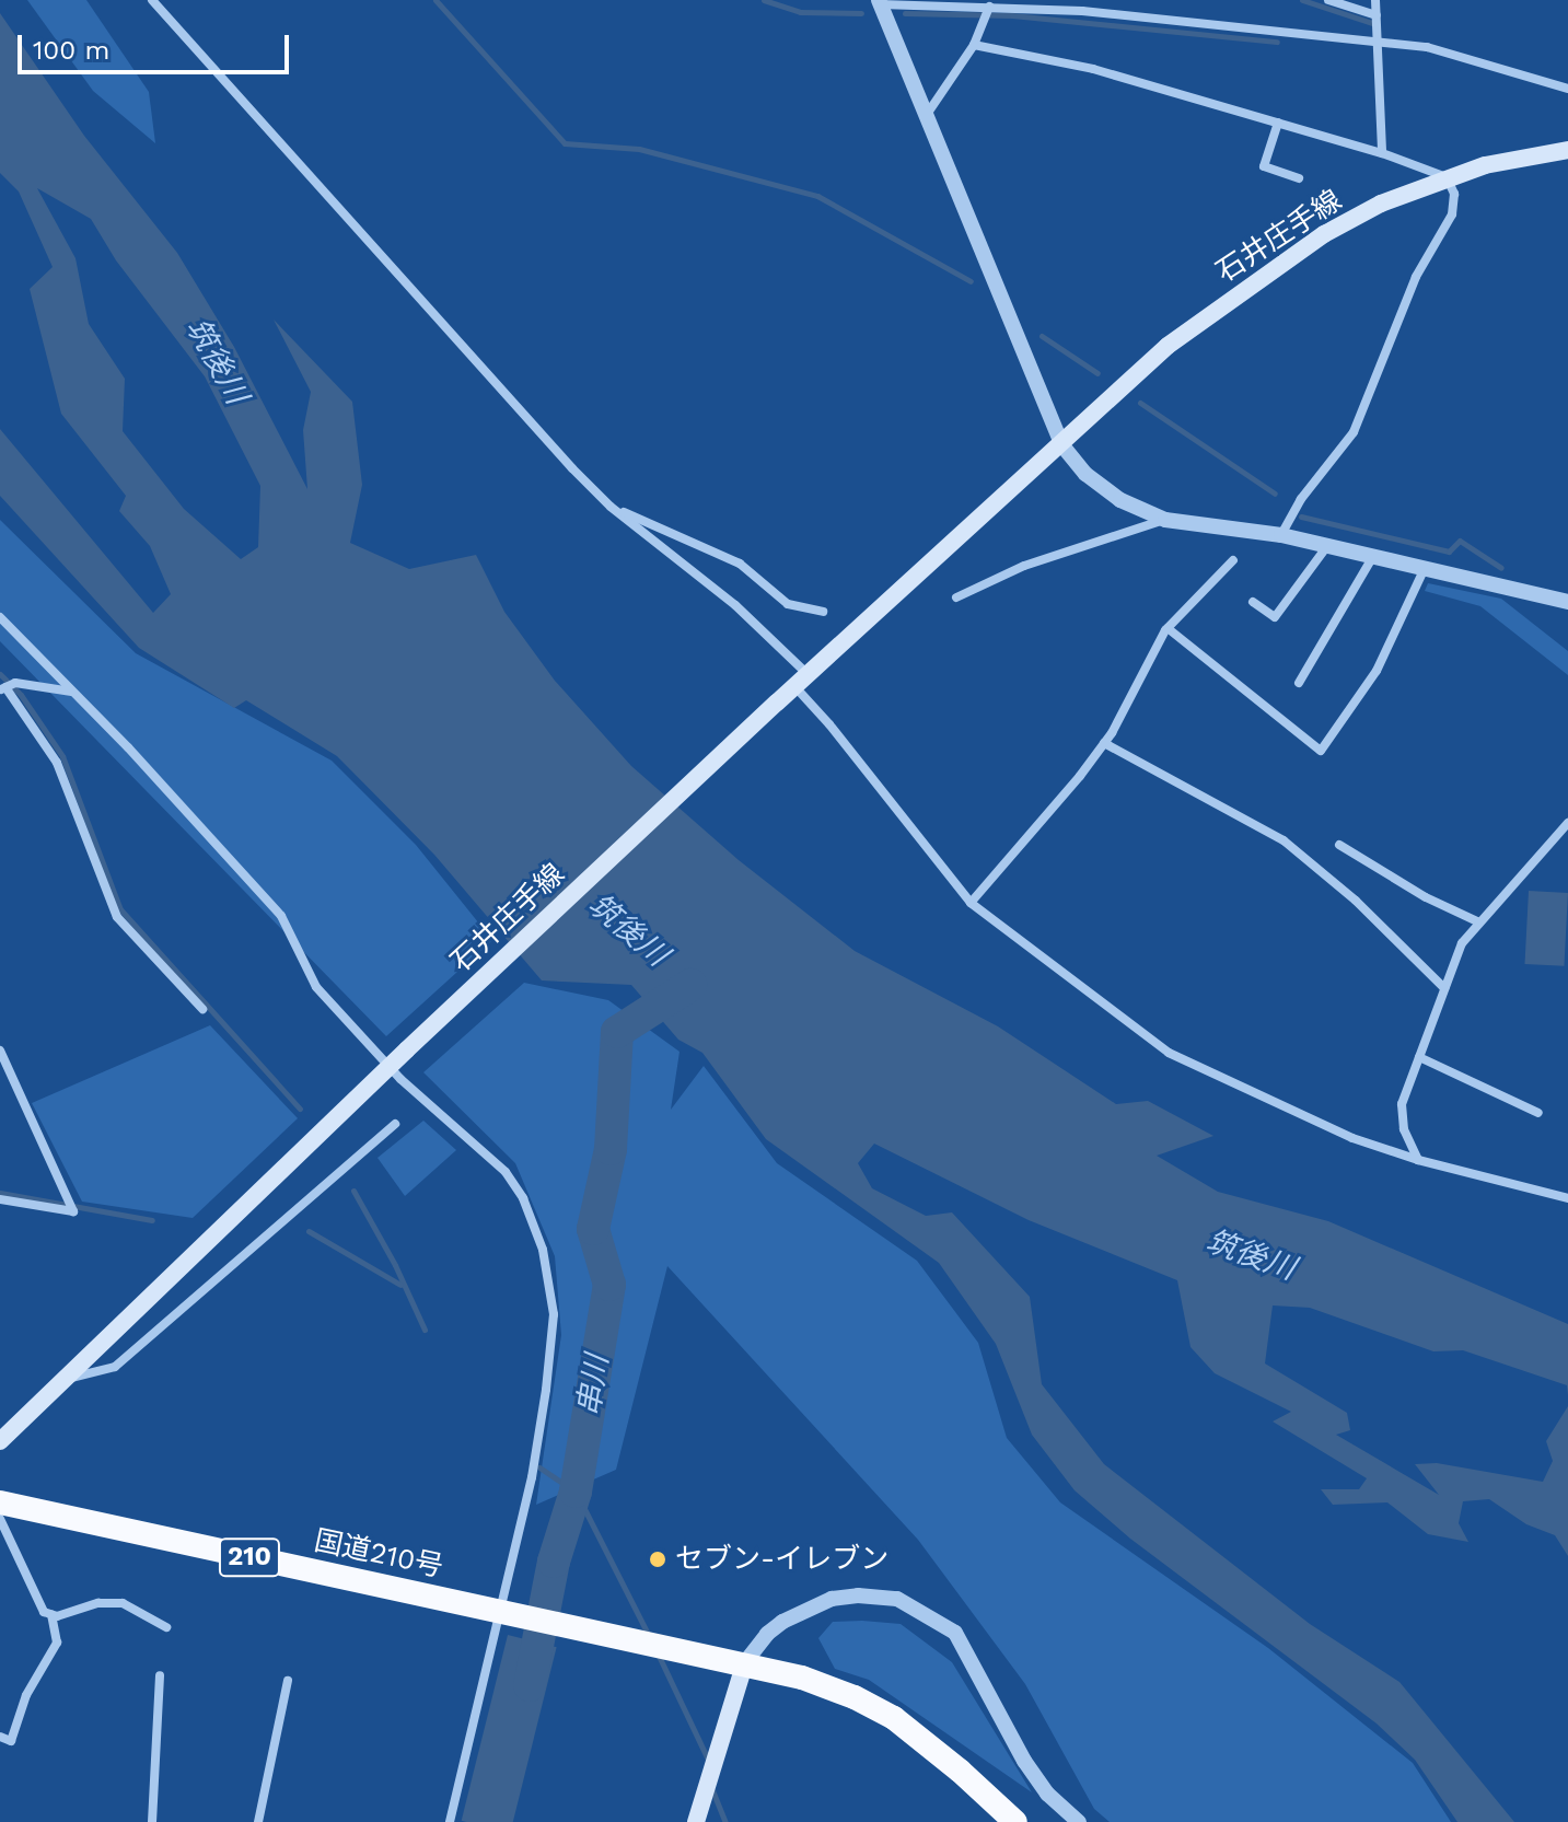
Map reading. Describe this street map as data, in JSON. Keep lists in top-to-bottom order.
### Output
{
  "streets": {
    "highway": ["国道210号", "210"],
    "main road": ["石井庄手線"]
  },
  "crossings": [
    ["国道210号", "210"]
  ],
  "water": ["筑後川", "串川"],
  "places": ["セブン-イレブン"],
  "scale_bar": "100 m"
}
